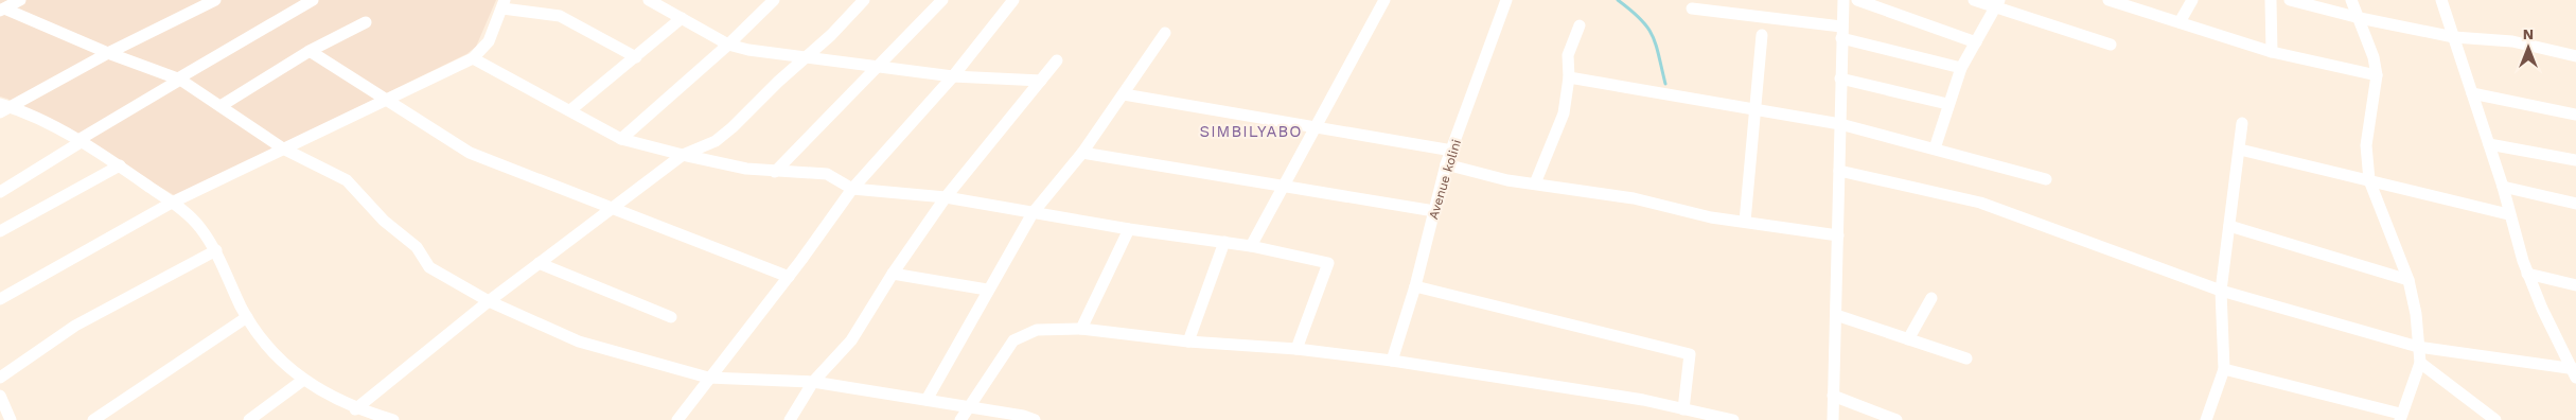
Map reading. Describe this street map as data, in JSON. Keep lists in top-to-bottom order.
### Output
{
  "streets": {
    "street": ["Avenue kolini"]
  },
  "districts": ["SIMBILYABO"],
  "north": "top"
}
